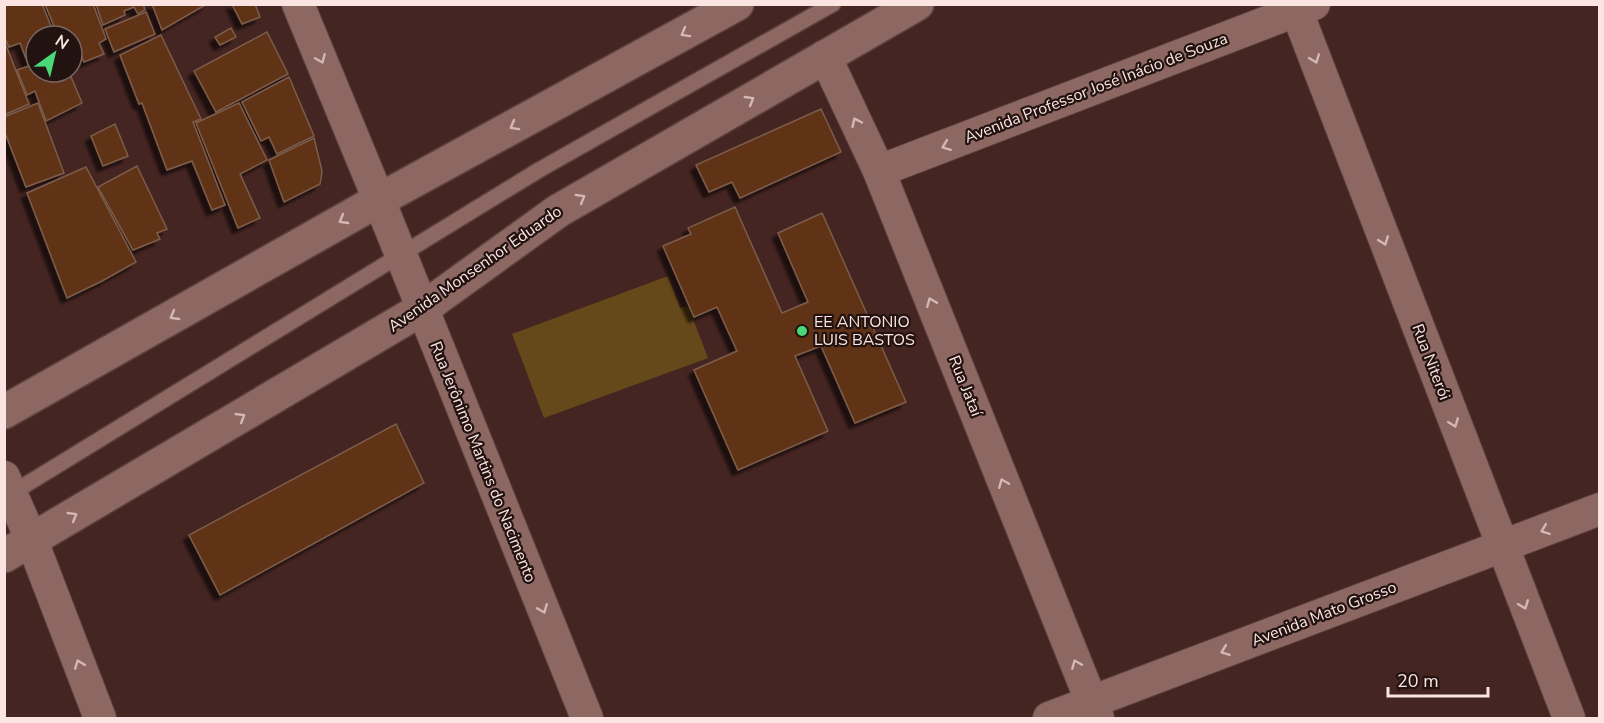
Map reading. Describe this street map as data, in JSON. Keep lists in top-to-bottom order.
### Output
{
  "streets": {
    "street": [
      "Avenida Professor José Inácio de Souza",
      "Avenida Monsenhor Eduardo",
      "Rua Niterói",
      "Rua Jataí",
      "Rua Jerônimo Martins do Nacimento",
      "Avenida Mato Grosso"
    ]
  },
  "crossings": [
    ["Avenida Professor José Inácio de Souza", "Rua Niterói"],
    ["Avenida Professor José Inácio de Souza", "Rua Jataí"],
    ["Avenida Monsenhor Eduardo", "Rua Jataí"],
    ["Avenida Monsenhor Eduardo", "Rua Jerônimo Martins do Nacimento"],
    ["Rua Niterói", "Avenida Mato Grosso"],
    ["Rua Jataí", "Avenida Mato Grosso"]
  ],
  "one_way": [
    "Avenida Professor José Inácio de Souza",
    "Rua Niterói",
    "Rua Jataí",
    "Rua Jerônimo Martins do Nacimento",
    "Avenida Mato Grosso"
  ],
  "places": ["EE ANTONIO LUIS BASTOS"],
  "scale_bar": "20 m",
  "north": "top right"
}
